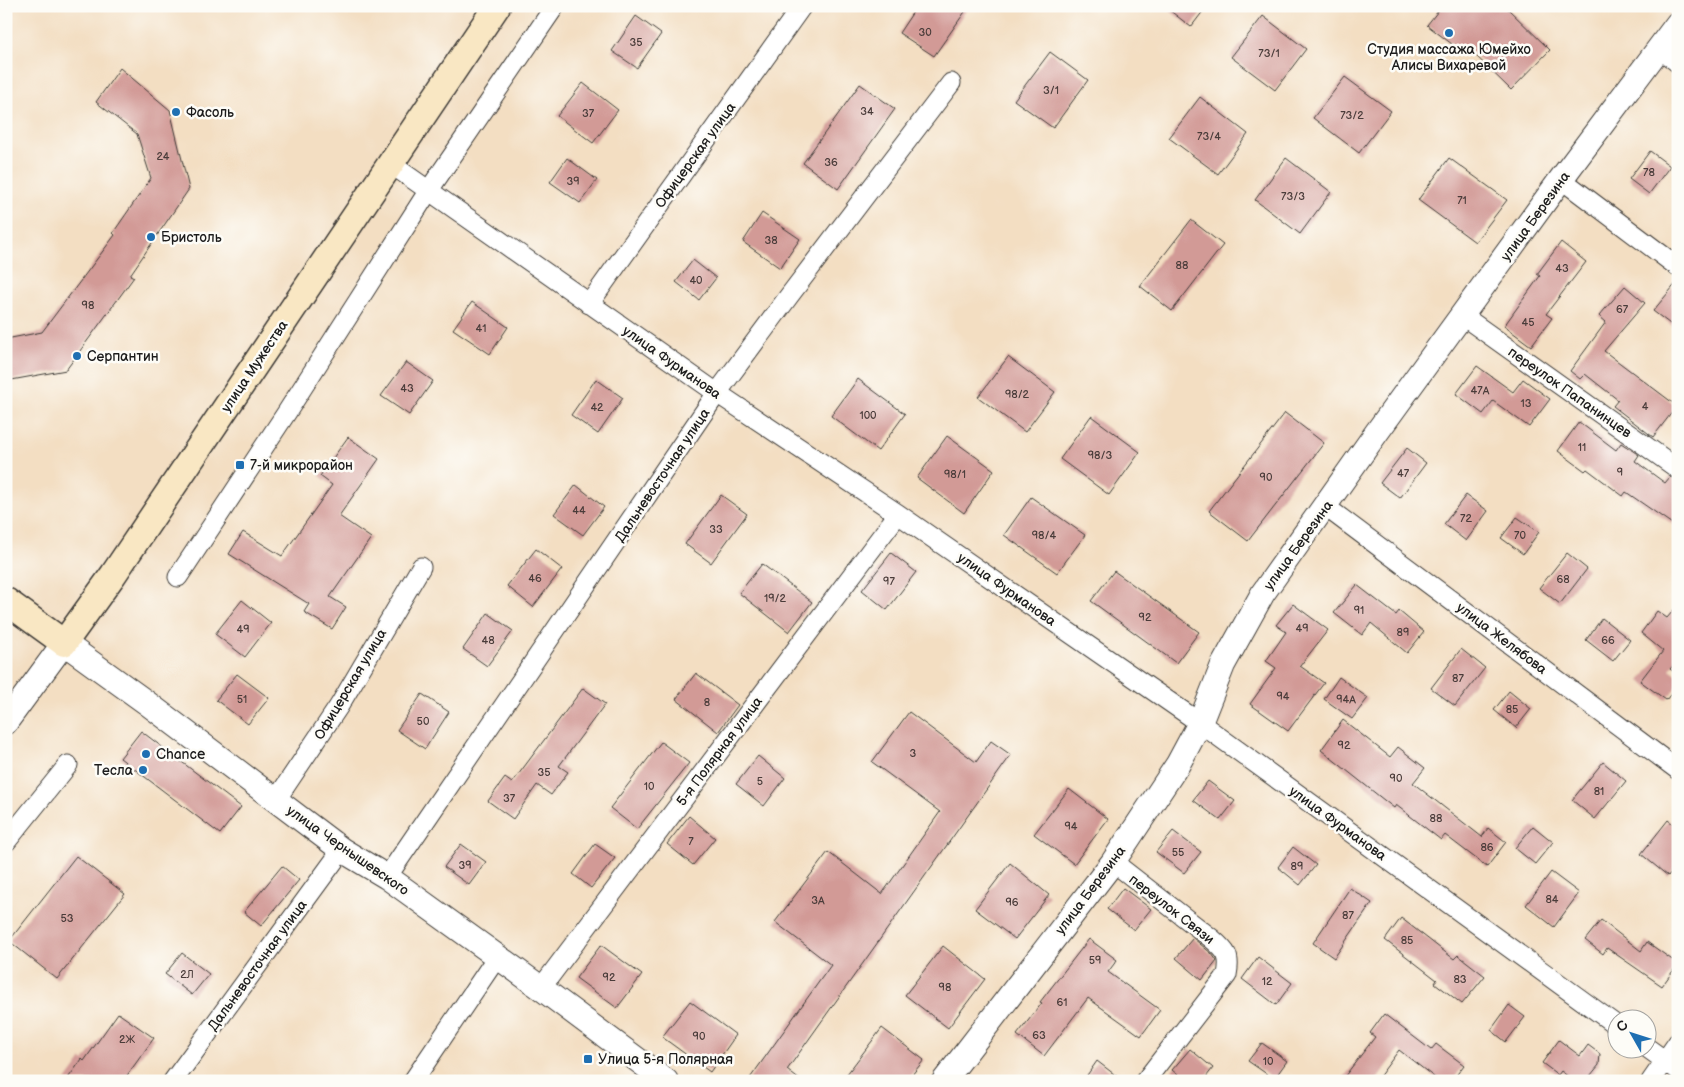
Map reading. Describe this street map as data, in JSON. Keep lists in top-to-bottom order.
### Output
{
  "streets": {
    "main road": ["улица Мужества", "улица Чернышевского"],
    "street": [
      "Офицерская улица",
      "улица Березина",
      "улица Фурманова",
      "переулок Папанинцев",
      "Дальневосточная улица",
      "улица Желябова",
      "5-я Полярная улица",
      "переулок Связи"
    ]
  },
  "crossings": [
    ["Офицерская улица", "улица Фурманова"],
    ["Офицерская улица", "улица Чернышевского"],
    ["улица Березина", "улица Фурманова"],
    ["улица Березина", "переулок Папанинцев"],
    ["улица Березина", "улица Желябова"],
    ["улица Березина", "переулок Связи"],
    ["улица Фурманова", "улица Мужества"],
    ["улица Фурманова", "Дальневосточная улица"],
    ["улица Фурманова", "5-я Полярная улица"],
    ["улица Мужества", "улица Чернышевского"],
    ["Дальневосточная улица", "улица Чернышевского"],
    ["5-я Полярная улица", "улица Чернышевского"]
  ],
  "places": {
    "other": [
      "Студия массажа Юмейхо Алисы Вихаревой",
      "Фасоль",
      "Бристоль",
      "Серпантин",
      "Chance",
      "Тесла"
    ],
    "transit": ["7-й микрорайон", "Улица 5-я Полярная"]
  },
  "house_numbers": [
    "30",
    "35",
    "73/1",
    "3/1",
    "34",
    "37",
    "73/2",
    "73/4",
    "24",
    "36",
    "78",
    "39",
    "73/3",
    "71",
    "38",
    "88",
    "43",
    "40",
    "98",
    "67",
    "45",
    "41",
    "43",
    "47А",
    "98/2",
    "13",
    "4",
    "42",
    "100",
    "11",
    "98/3",
    "9",
    "47",
    "98/1",
    "90",
    "44",
    "72",
    "33",
    "98/4",
    "70",
    "46",
    "68",
    "97",
    "19/2",
    "91",
    "92",
    "49",
    "49",
    "89",
    "48",
    "66",
    "87",
    "94",
    "51",
    "94А",
    "8",
    "85",
    "50",
    "92",
    "3",
    "35",
    "90",
    "5",
    "10",
    "81",
    "37",
    "88",
    "94",
    "7",
    "86",
    "55",
    "39",
    "89",
    "84",
    "3А",
    "96",
    "87",
    "53",
    "85",
    "59",
    "2Л",
    "92",
    "83",
    "12",
    "98",
    "61",
    "63",
    "90",
    "2Ж",
    "10"
  ],
  "north": "top left"
}
